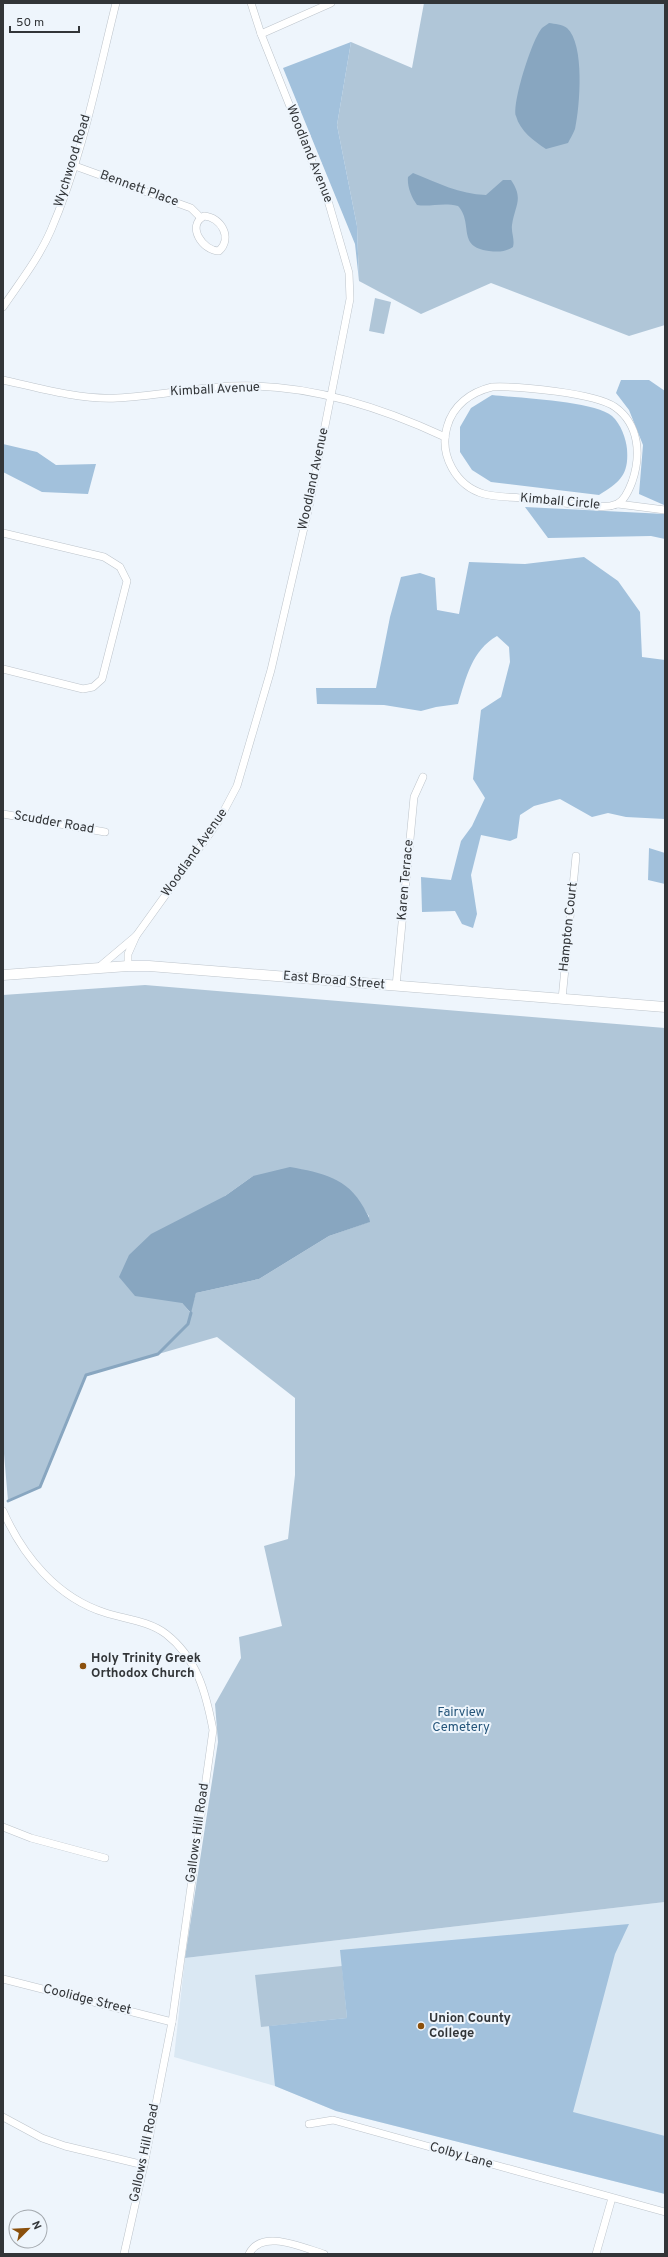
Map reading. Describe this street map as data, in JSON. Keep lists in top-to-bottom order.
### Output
{
  "streets": {
    "street": [
      "Woodland Avenue",
      "Wychwood Road",
      "Bennett Place",
      "Kimball Avenue",
      "Kimball Circle",
      "Scudder Road",
      "Karen Terrace",
      "Hampton Court",
      "East Broad Street",
      "Gallows Hill Road",
      "Coolidge Street",
      "Colby Lane"
    ]
  },
  "crossings": [
    ["Woodland Avenue", "Kimball Avenue"],
    ["Woodland Avenue", "East Broad Street"],
    ["Wychwood Road", "Bennett Place"],
    ["Kimball Avenue", "Kimball Circle"],
    ["Karen Terrace", "East Broad Street"],
    ["Hampton Court", "East Broad Street"],
    ["Gallows Hill Road", "Coolidge Street"]
  ],
  "parks": ["Fairview Cemetery"],
  "places": ["Holy Trinity Greek Orthodox Church", "Union County College"],
  "scale_bar": "50 m",
  "north": "top right"
}
